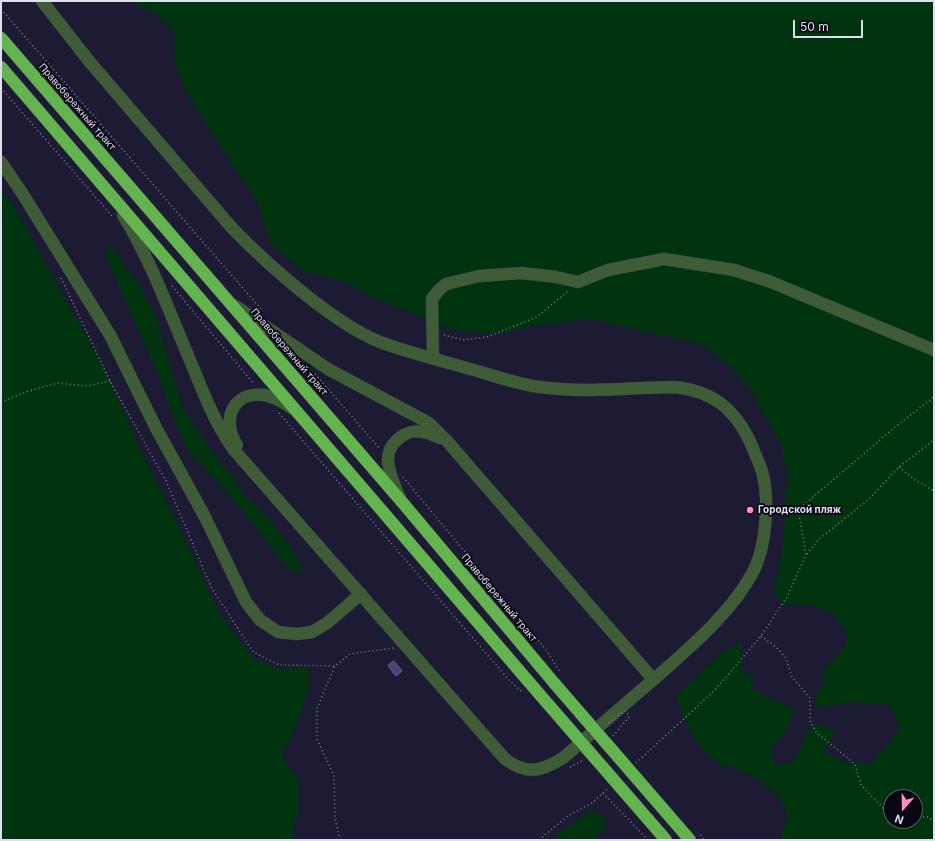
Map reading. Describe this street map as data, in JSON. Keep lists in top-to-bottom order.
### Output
{
  "streets": {
    "highway": ["Правобережный тракт"]
  },
  "places": ["Городской пляж"],
  "scale_bar": "50 m",
  "north": "bottom"
}
